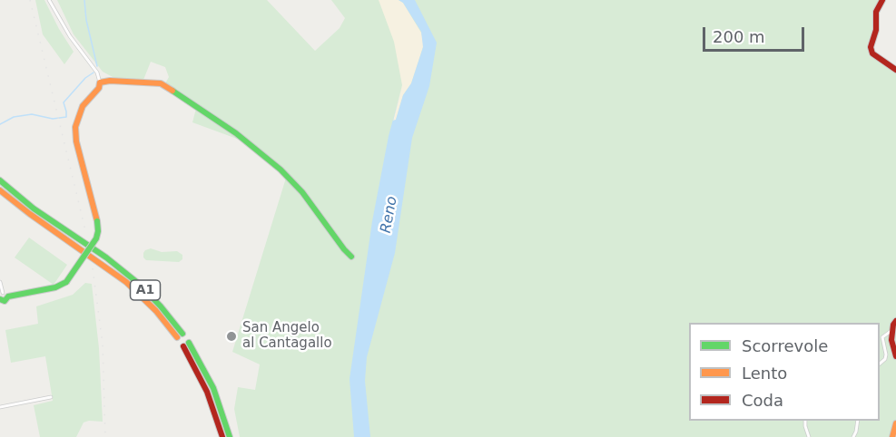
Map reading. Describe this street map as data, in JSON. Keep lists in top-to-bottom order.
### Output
{
  "streets": {
    "main road": ["A1"]
  },
  "water": ["Reno"],
  "places": ["San Angelo al Cantagallo"],
  "legend": ["Scorrevole", "Lento", "Coda"],
  "scale_bar": "200 m"
}
